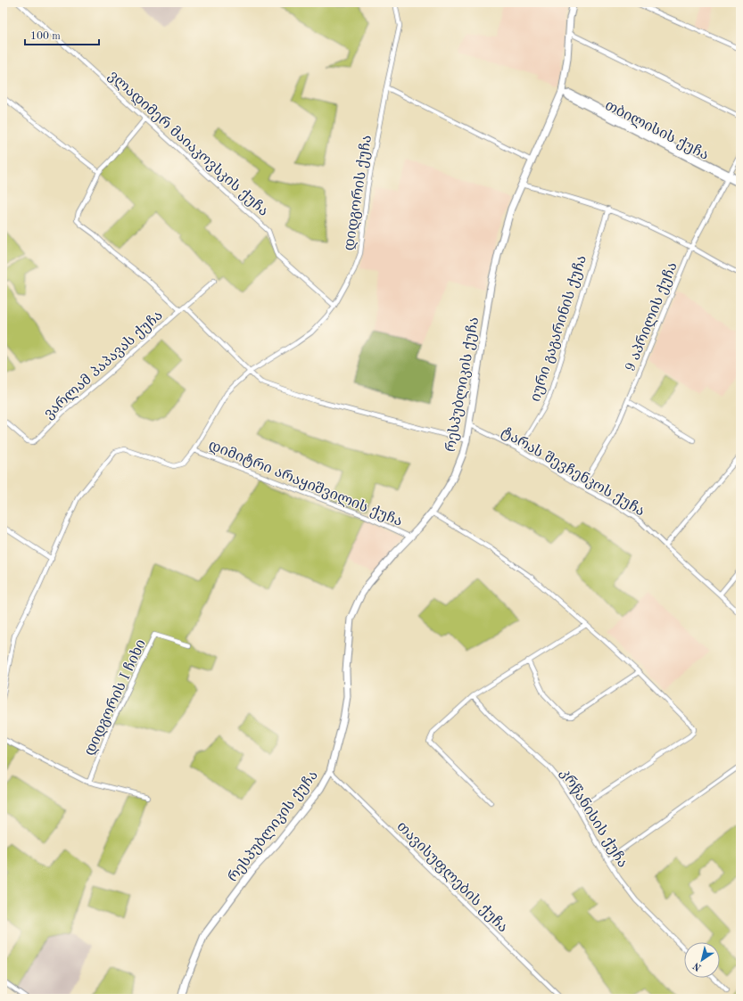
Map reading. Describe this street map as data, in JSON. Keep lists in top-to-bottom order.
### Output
{
  "streets": {
    "main road": ["რესპუბლიკის ქუჩა"],
    "street": [
      "თბილისის ქუჩა",
      "ვლადიმერ მაიაკოვსკის ქუჩა",
      "დიდგორის ქუჩა",
      "9 აპრილის ქუჩა",
      "იური გაგარინის ქუჩა",
      "ვარლამ პაპავას ქუჩა",
      "ტარას შევჩენკოს ქუჩა",
      "დიმიტრი არაყიშვილის ქუჩა",
      "დიდგორის I ჩიხი",
      "კრწანისის ქუჩა",
      "თავისუფლების ქუჩა"
    ]
  },
  "crossings": [
    ["თბილისის ქუჩა", "9 აპრილის ქუჩა"],
    ["თბილისის ქუჩა", "რესპუბლიკის ქუჩა"],
    ["ვლადიმერ მაიაკოვსკის ქუჩა", "დიდგორის ქუჩა"],
    ["დიდგორის ქუჩა", "დიმიტრი არაყიშვილის ქუჩა"],
    ["9 აპრილის ქუჩა", "ტარას შევჩენკოს ქუჩა"],
    ["იური გაგარინის ქუჩა", "ტარას შევჩენკოს ქუჩა"],
    ["რესპუბლიკის ქუჩა", "ტარას შევჩენკოს ქუჩა"],
    ["რესპუბლიკის ქუჩა", "დიმიტრი არაყიშვილის ქუჩა"],
    ["რესპუბლიკის ქუჩა", "თავისუფლების ქუჩა"]
  ],
  "scale_bar": "100 m",
  "north": "bottom left"
}
